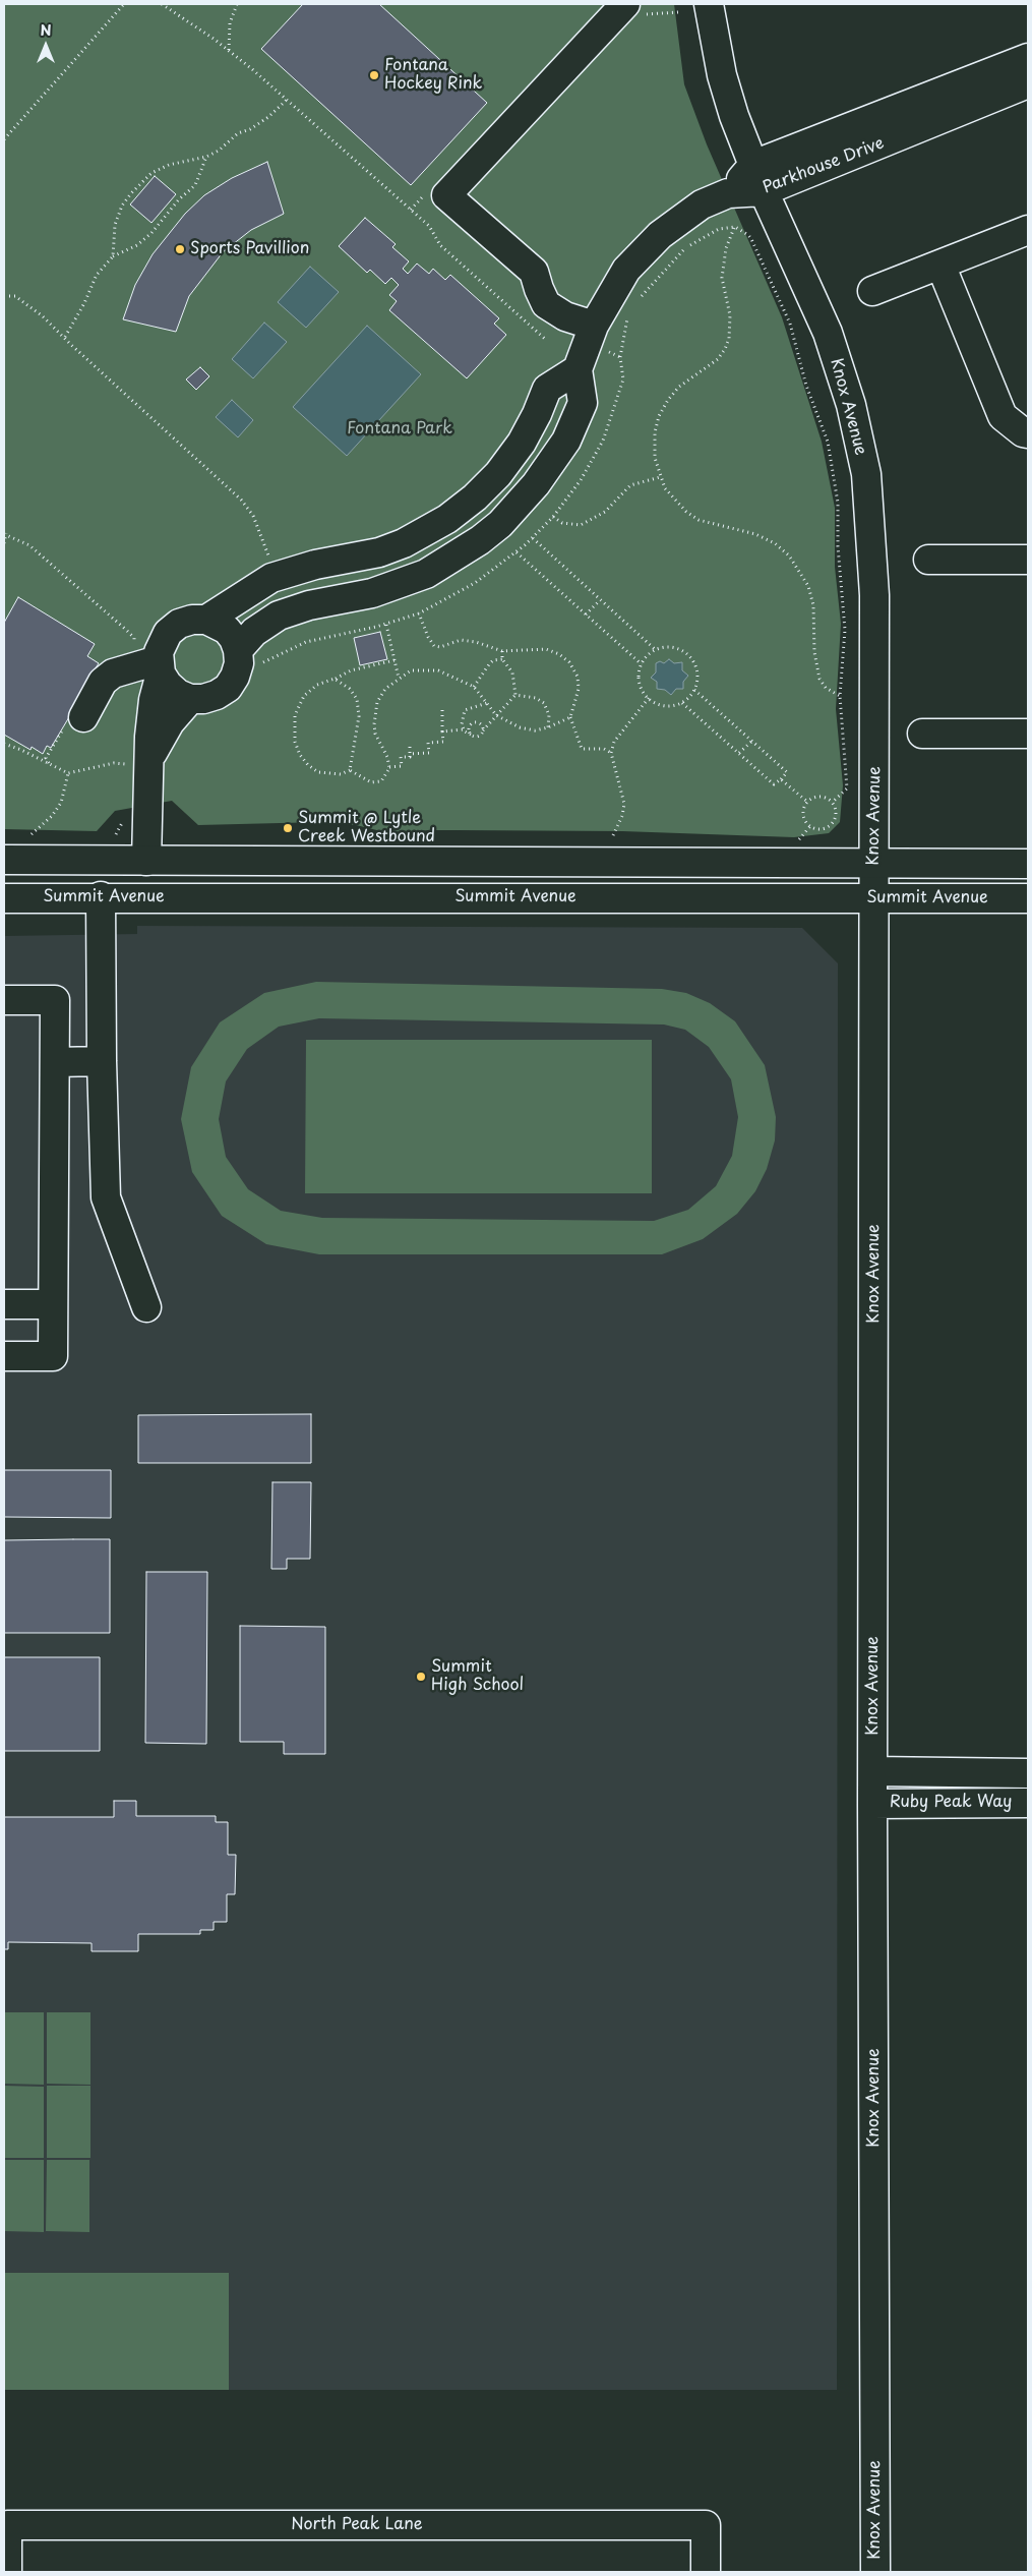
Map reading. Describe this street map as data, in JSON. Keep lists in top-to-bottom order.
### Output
{
  "streets": {
    "street": [
      "Parkhouse Drive",
      "Knox Avenue",
      "Summit Avenue",
      "Ruby Peak Way",
      "North Peak Lane"
    ]
  },
  "crossings": [
    ["Parkhouse Drive", "Knox Avenue"],
    ["Knox Avenue", "Summit Avenue"],
    ["Knox Avenue", "Ruby Peak Way"]
  ],
  "parks": ["Fontana Park"],
  "places": [
    "Fontana Hockey Rink",
    "Sports Pavillion",
    "Summit @ Lytle Creek Westbound",
    "Summit High School"
  ],
  "north": "top"
}
